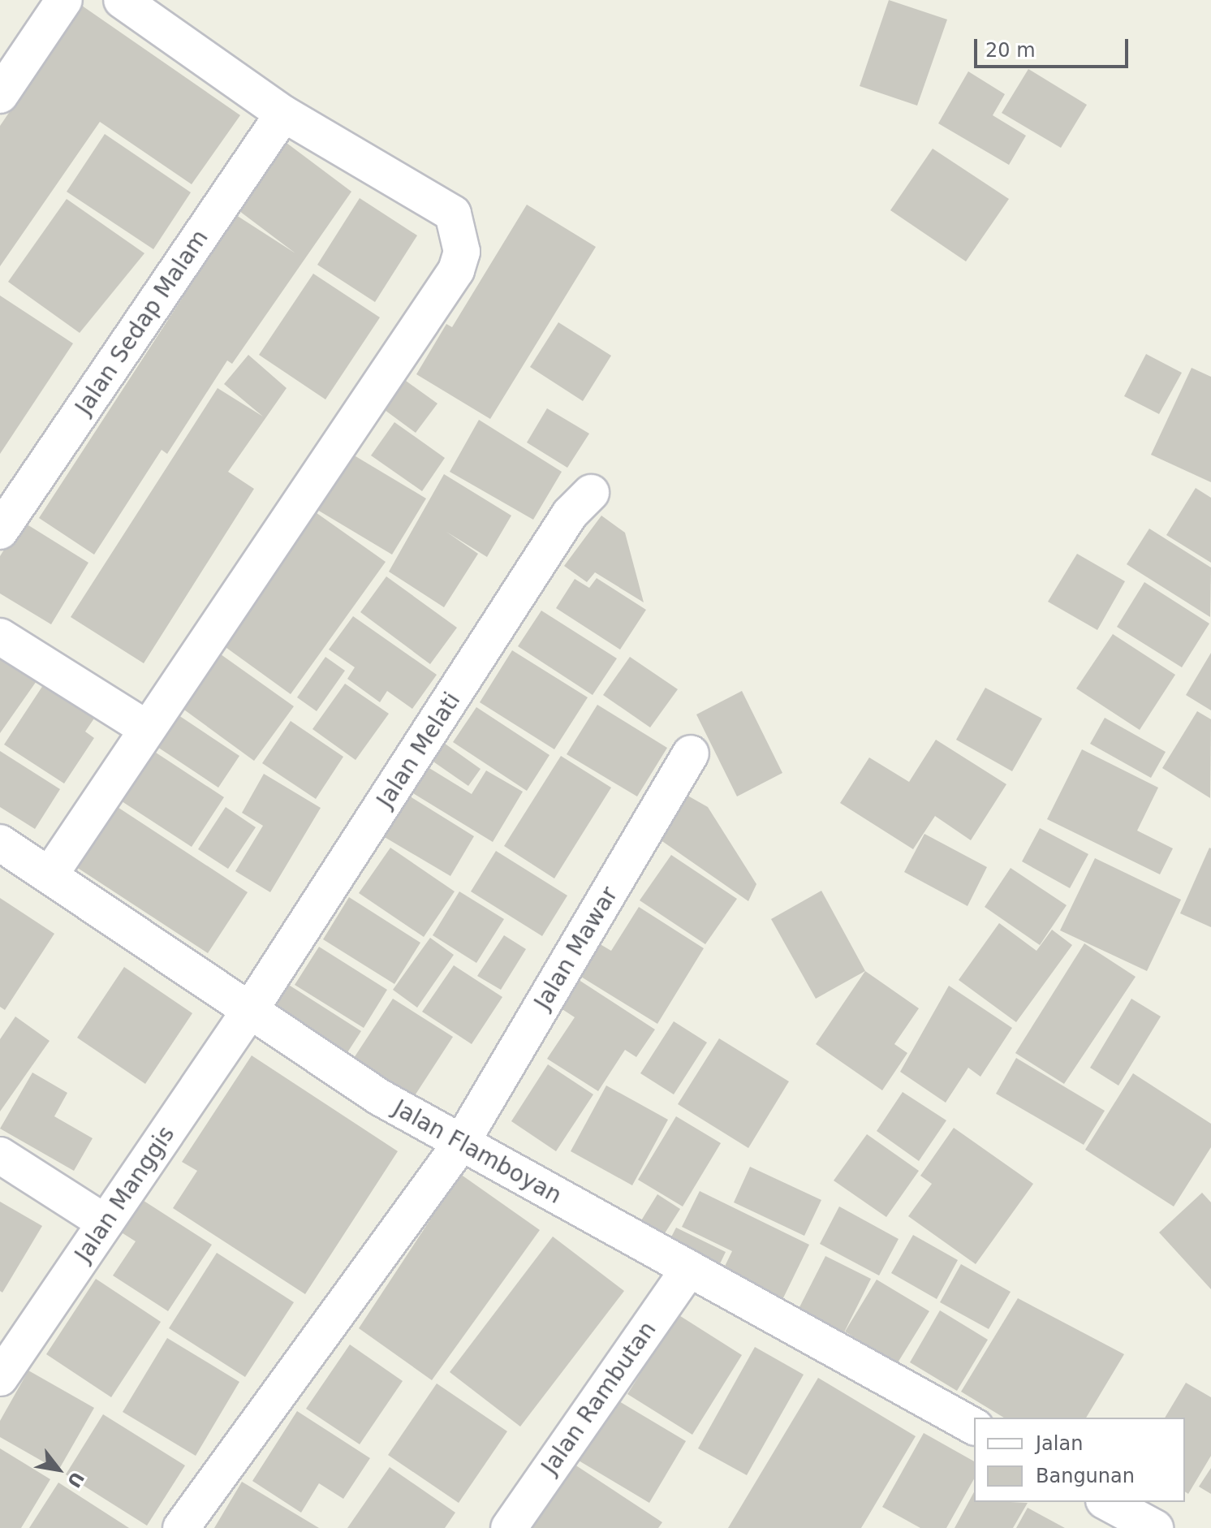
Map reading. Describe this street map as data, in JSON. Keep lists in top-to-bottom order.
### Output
{
  "streets": {
    "street": [
      "Jalan Sedap Malam",
      "Jalan Melati",
      "Jalan Mawar",
      "Jalan Flamboyan",
      "Jalan Manggis",
      "Jalan Rambutan"
    ]
  },
  "crossings": [
    ["Jalan Melati", "Jalan Flamboyan"],
    ["Jalan Melati", "Jalan Manggis"],
    ["Jalan Mawar", "Jalan Flamboyan"],
    ["Jalan Flamboyan", "Jalan Manggis"],
    ["Jalan Flamboyan", "Jalan Rambutan"]
  ],
  "legend": ["Jalan", "Bangunan"],
  "scale_bar": "20 m",
  "north": "bottom right"
}
